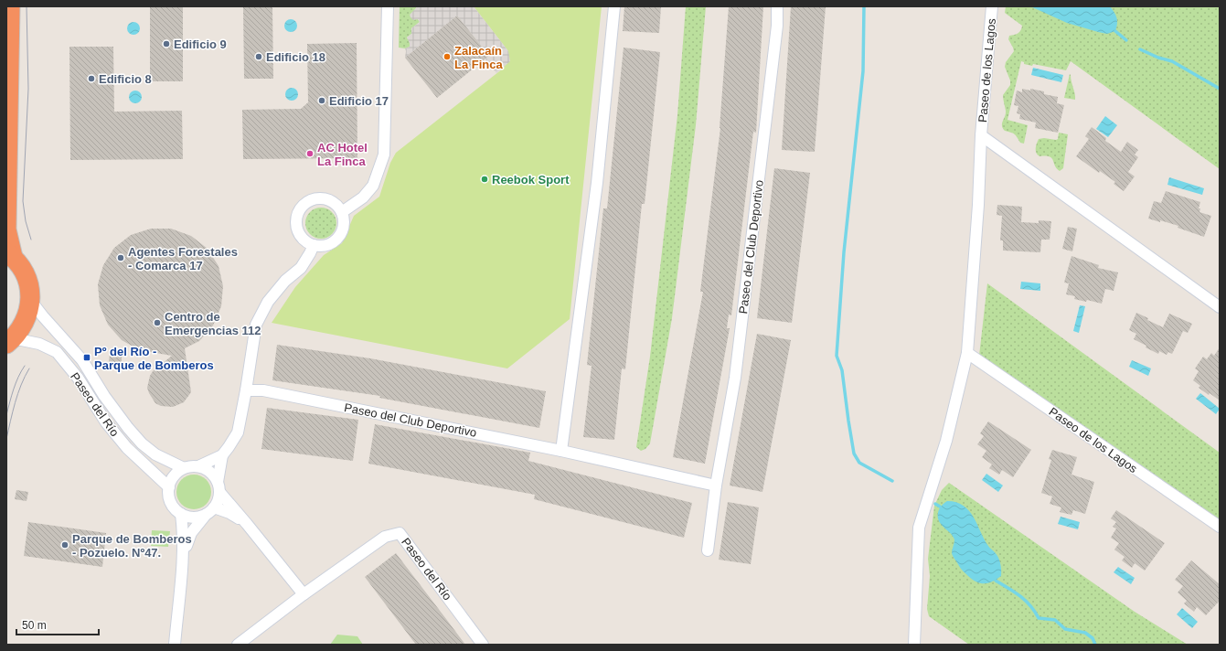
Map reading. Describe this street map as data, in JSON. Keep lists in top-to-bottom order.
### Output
{
  "streets": {
    "street": ["Paseo de los Lagos", "Paseo del Club Deportivo", "Paseo del Río"]
  },
  "places": {
    "other": [
      "Edificio 9",
      "Edificio 18",
      "Zalacaín La Finca",
      "Edificio 8",
      "Edificio 17",
      "AC Hotel La Finca",
      "Reebok Sport",
      "Agentes Forestales - Comarca 17",
      "Centro de Emergencias 112",
      "Parque de Bomberos - Pozuelo. Nº47."
    ],
    "transit": ["Pº del Río - Parque de Bomberos"]
  },
  "scale_bar": "50 m"
}
